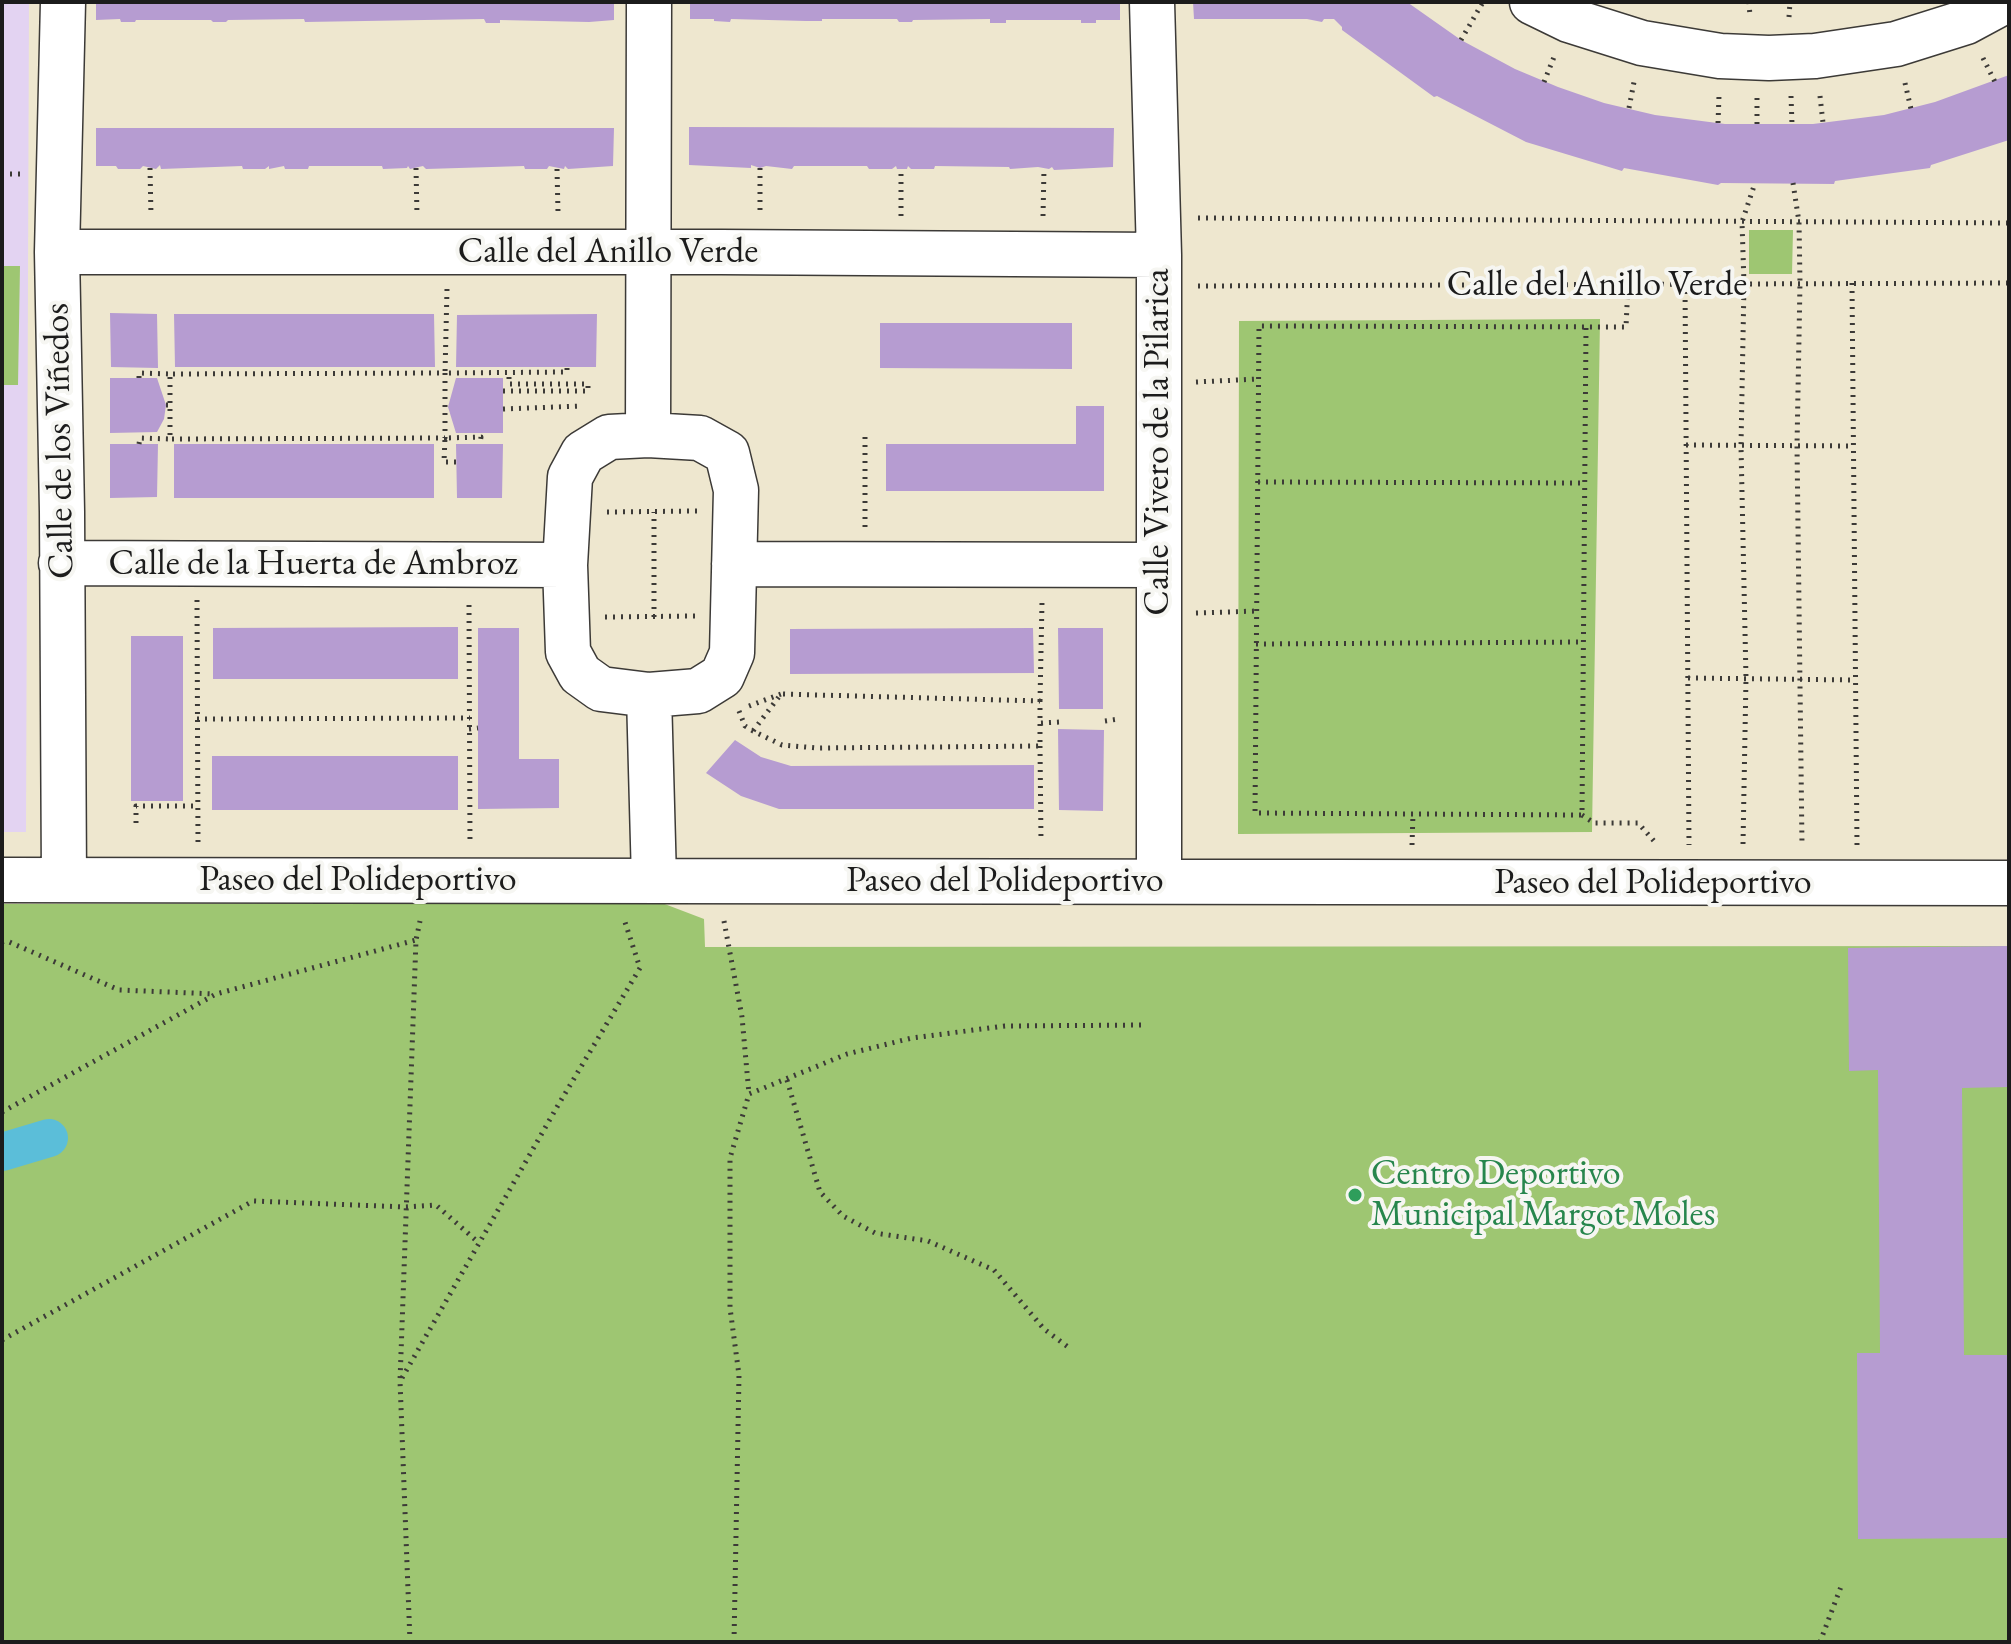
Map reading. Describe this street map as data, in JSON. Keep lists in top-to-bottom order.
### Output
{
  "streets": {
    "street": [
      "Calle del Anillo Verde",
      "Calle de los Viñedos",
      "Calle Vivero de la Pilarica",
      "Calle de la Huerta de Ambroz",
      "Paseo del Polideportivo"
    ]
  },
  "crossings": [
    ["Calle del Anillo Verde", "Calle de los Viñedos"],
    ["Calle del Anillo Verde", "Calle Vivero de la Pilarica"],
    ["Calle de los Viñedos", "Calle de la Huerta de Ambroz"],
    ["Calle de los Viñedos", "Paseo del Polideportivo"],
    ["Calle Vivero de la Pilarica", "Paseo del Polideportivo"]
  ],
  "places": ["Centro Deportivo Municipal Margot Moles"]
}
